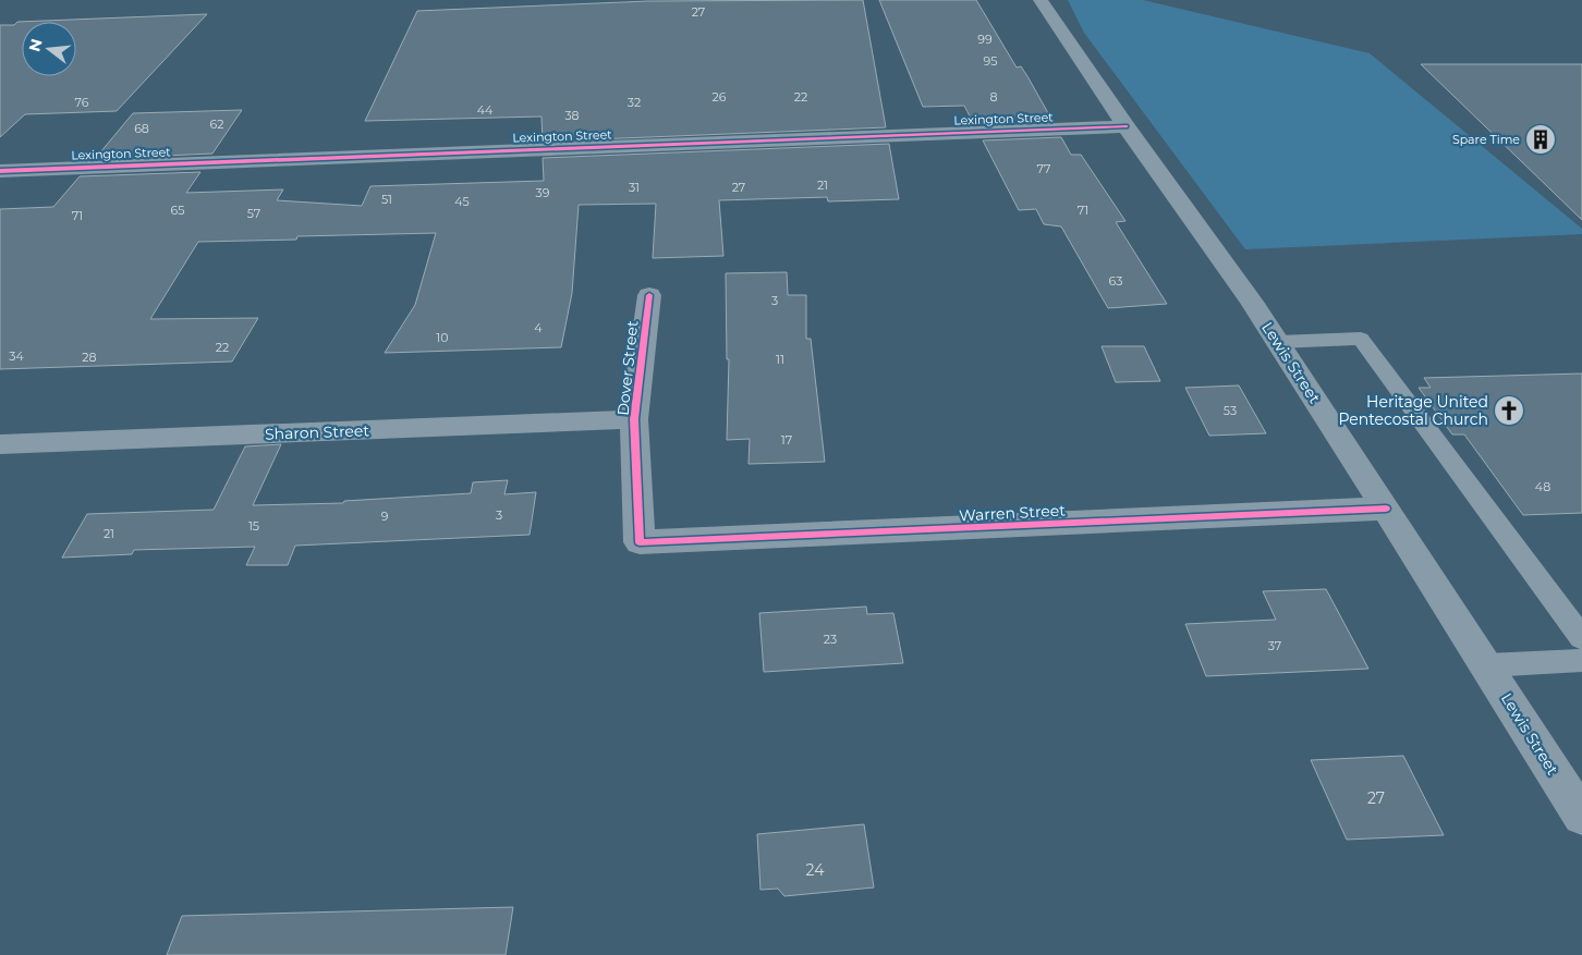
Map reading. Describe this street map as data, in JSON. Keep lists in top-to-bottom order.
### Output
{
  "streets": {
    "street": [
      "Lexington Street",
      "Lewis Street",
      "Dover Street",
      "Sharon Street",
      "Warren Street"
    ]
  },
  "crossings": [
    ["Lexington Street", "Lewis Street"],
    ["Lewis Street", "Warren Street"],
    ["Dover Street", "Sharon Street"],
    ["Dover Street", "Warren Street"]
  ],
  "places": {
    "building": ["Spare Time"],
    "church": ["Heritage United Pentecostal Church"]
  },
  "house_numbers": [
    "27",
    "99",
    "95",
    "26",
    "22",
    "8",
    "76",
    "32",
    "44",
    "38",
    "62",
    "68",
    "77",
    "21",
    "31",
    "27",
    "39",
    "51",
    "45",
    "65",
    "71",
    "57",
    "71",
    "63",
    "3",
    "4",
    "10",
    "22",
    "34",
    "28",
    "11",
    "53",
    "17",
    "48",
    "3",
    "9",
    "15",
    "21",
    "23",
    "37",
    "27",
    "24"
  ],
  "north": "left"
}
